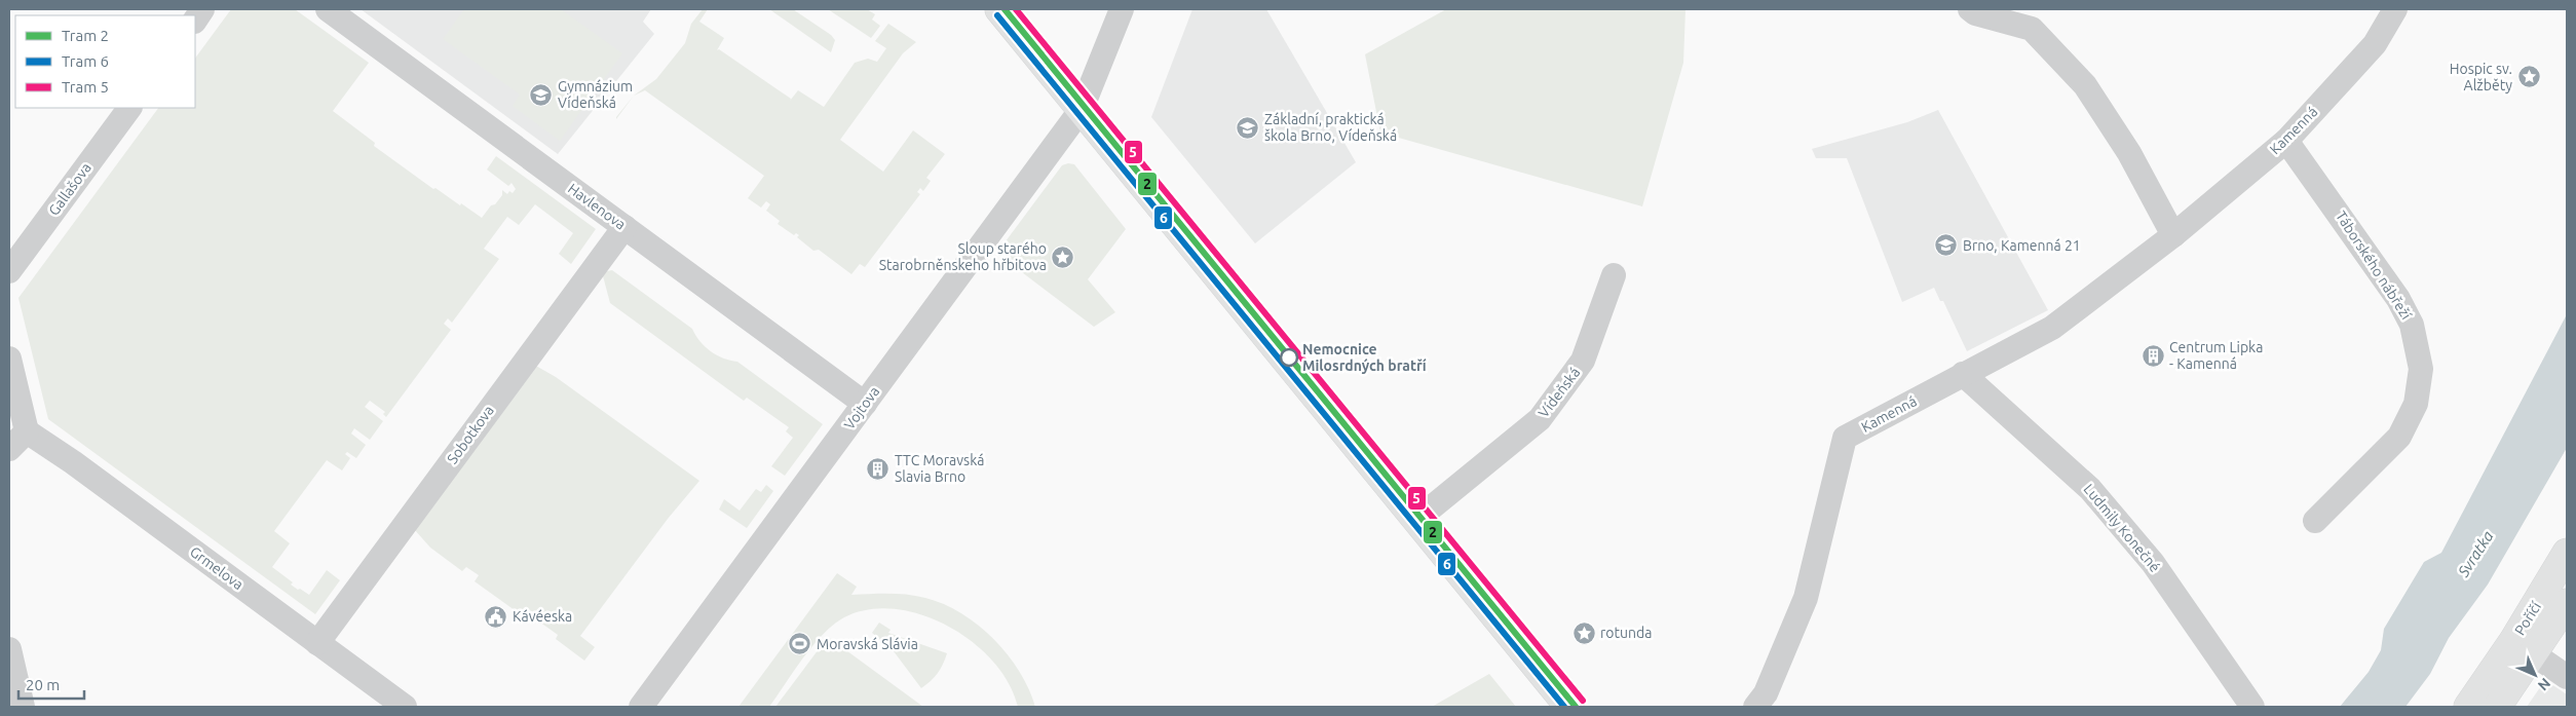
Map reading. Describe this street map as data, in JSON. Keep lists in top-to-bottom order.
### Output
{
  "streets": {
    "main road": ["Poříčí"],
    "street": [
      "Kamenná",
      "Gallašova",
      "Havlenova",
      "Táborského nábřeží",
      "Vídeňská",
      "Vojtova",
      "Sobotkova",
      "Ludmily Konečné",
      "Grmelova"
    ]
  },
  "crossings": [
    ["Kamenná", "Táborského nábřeží"],
    ["Kamenná", "Ludmily Konečné"],
    ["Havlenova", "Vojtova"],
    ["Havlenova", "Sobotkova"],
    ["Sobotkova", "Grmelova"]
  ],
  "water": ["Svratka"],
  "places": {
    "place": ["Hospic sv. Alžběty", "Sloup starého Starobrněnskeho hřbitova", "rotunda"],
    "school or university": ["Gymnázium Vídeňská", "Základní, praktická škola Brno, Vídeňská", "Brno, Kamenná 21"],
    "building": ["Centrum Lipka - Kamenná", "TTC Moravská Slavia Brno"],
    "other": ["Nemocnice Milosrdných bratří"],
    "public building": ["Kávéeska"],
    "sports": ["Moravská Slávia"]
  },
  "lines": ["tram line 2", "tram line 5", "tram line 6"],
  "legend": ["Tram 2", "Tram 6", "Tram 5"],
  "scale_bar": "20 m",
  "north": "bottom right"
}
